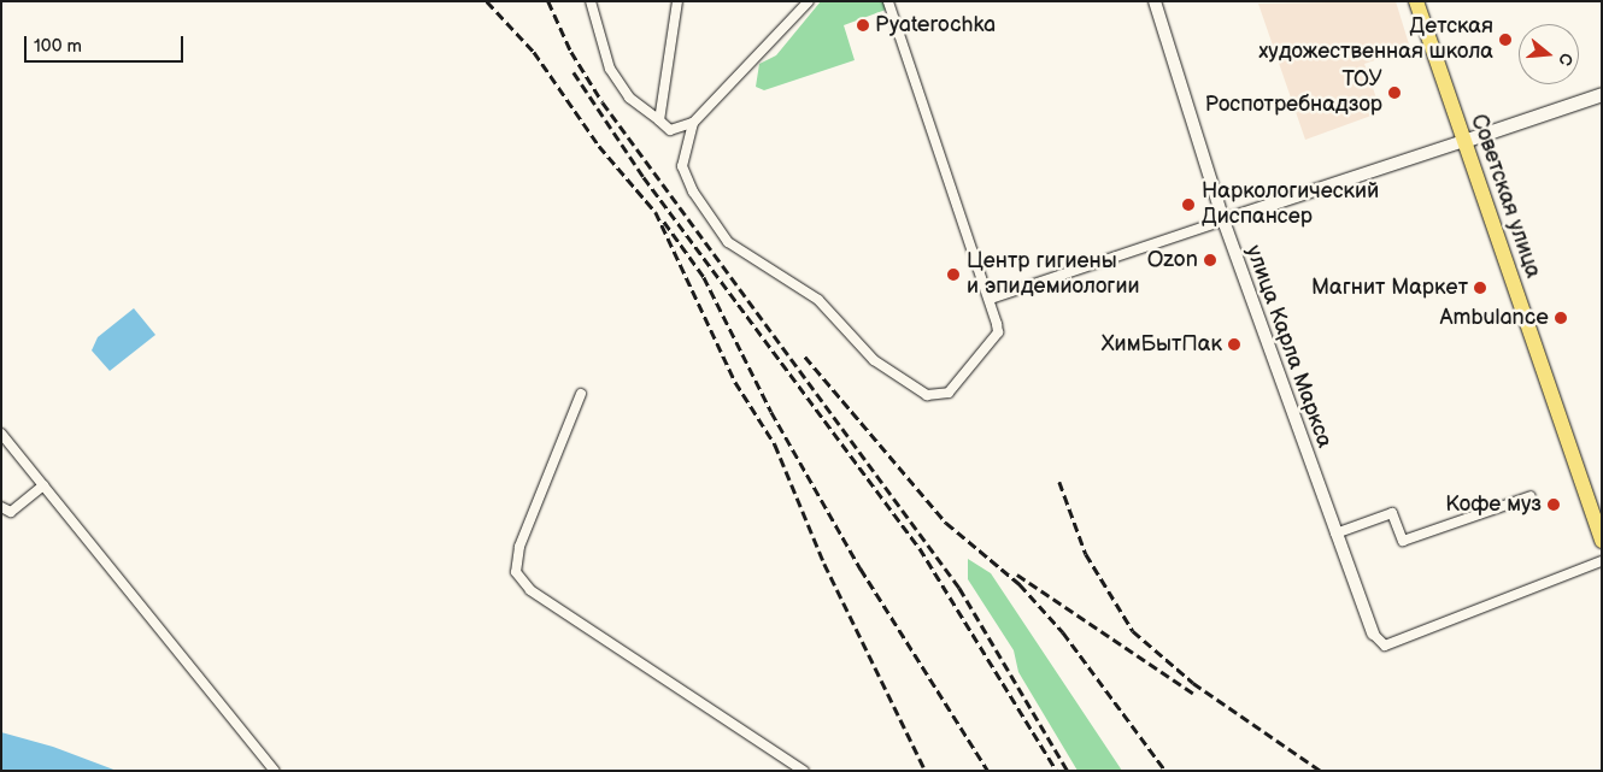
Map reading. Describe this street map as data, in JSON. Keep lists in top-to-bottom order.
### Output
{
  "streets": {
    "main road": ["Советская улица"],
    "street": ["улица Карла Маркса"]
  },
  "places": [
    "Pyaterochka",
    "Детская художественная школа",
    "ТОУ Роспотребнадзор",
    "Наркологический Диспансер",
    "Ozon",
    "Центр гигиены и эпидемиологии",
    "Магнит Маркет",
    "Ambulance",
    "ХимБытПак",
    "Кофе муз"
  ],
  "scale_bar": "100 m",
  "north": "right"
}
